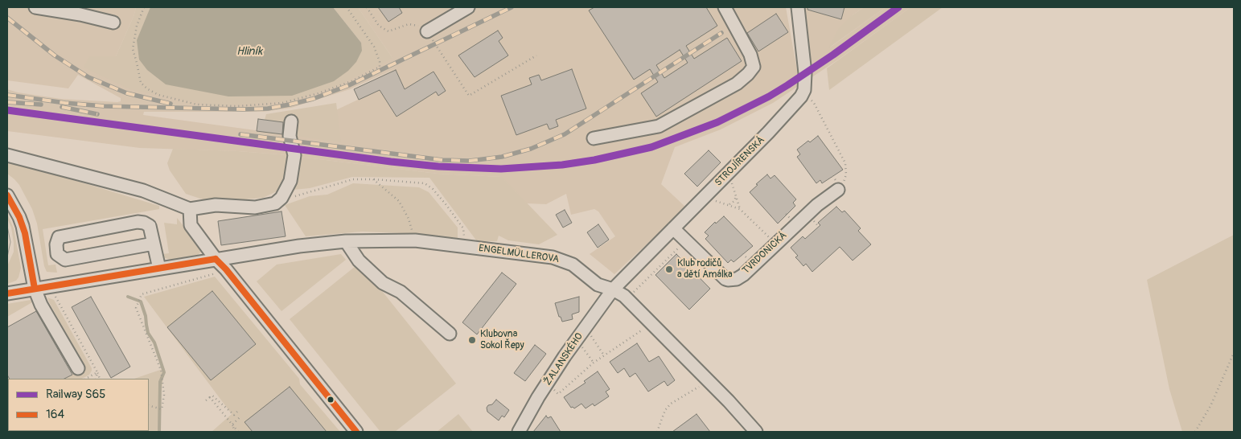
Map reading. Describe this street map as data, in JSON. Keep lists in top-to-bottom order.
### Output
{
  "streets": {
    "street": [
      "STROJÍRENSKÁ",
      "TVRDONICKÁ",
      "ENGELMÜLLEROVA",
      "ŽALANSKÉHO"
    ]
  },
  "crossings": [
    ["STROJÍRENSKÁ", "TVRDONICKÁ"],
    ["STROJÍRENSKÁ", "ENGELMÜLLEROVA"],
    ["STROJÍRENSKÁ", "ŽALANSKÉHO"],
    ["ENGELMÜLLEROVA", "ŽALANSKÉHO"]
  ],
  "water": ["Hliník"],
  "places": ["Klub rodičů a dětí Amálka", "Klubovna Sokol Řepy"],
  "lines": ["rail line S65", "transit line 164"],
  "legend": ["Railway S65", "164"]
}
